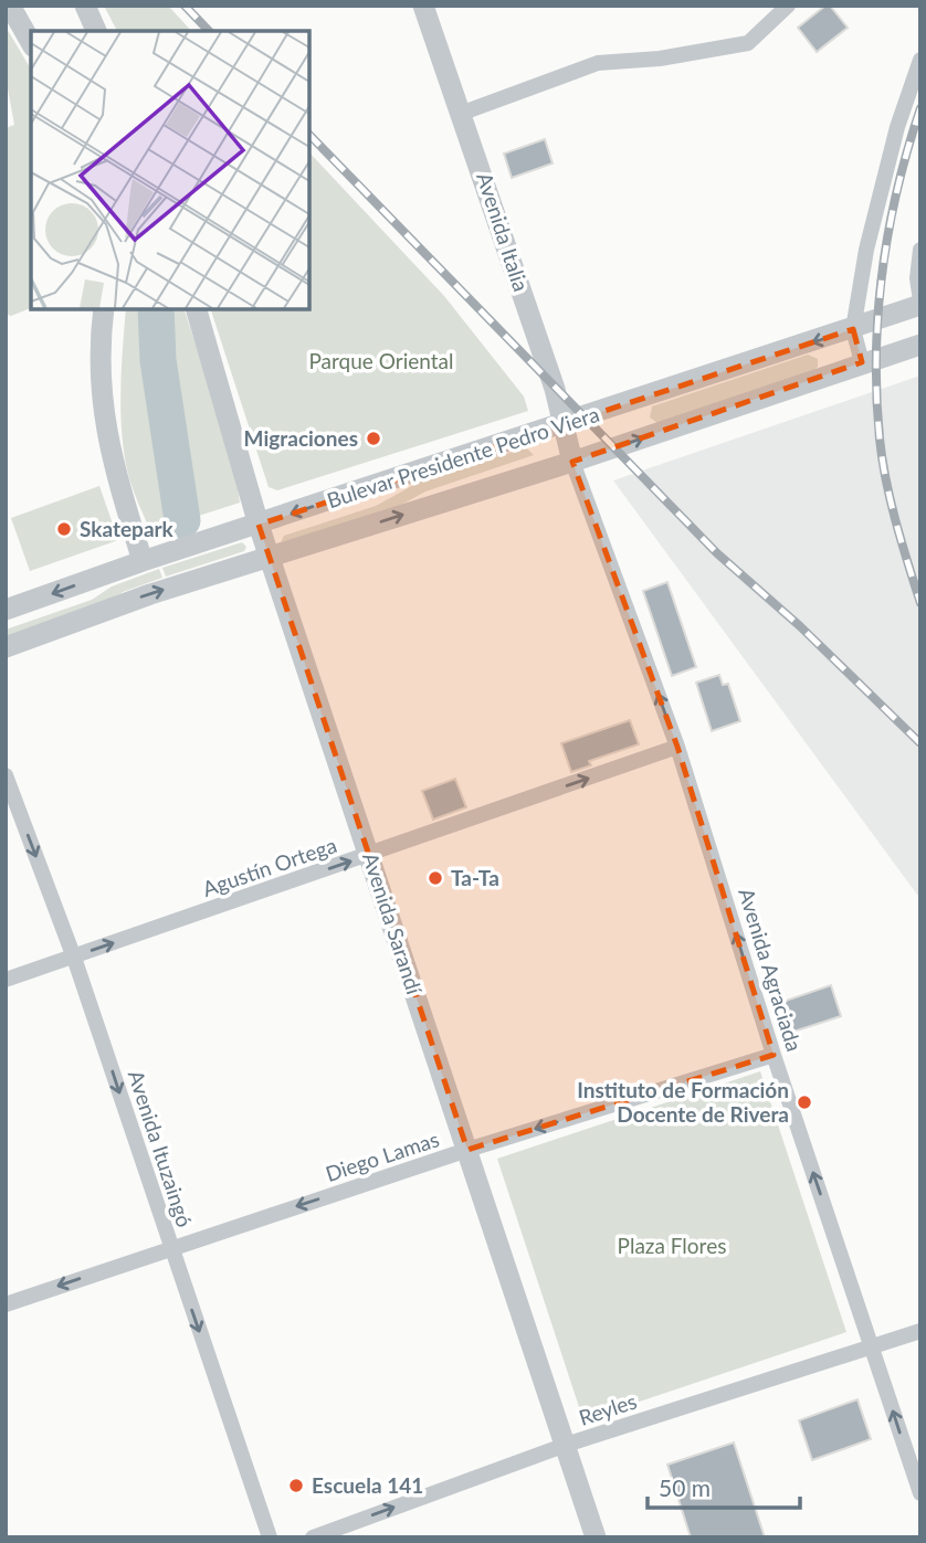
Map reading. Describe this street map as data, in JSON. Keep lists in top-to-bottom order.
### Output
{
  "streets": {
    "street": [
      "Avenida Italia",
      "Bulevar Presidente Pedro Viera",
      "Agustín Ortega",
      "Avenida Sarandí",
      "Avenida Agraciada",
      "Avenida Ituzaingó",
      "Diego Lamas",
      "Reyles"
    ]
  },
  "crossings": [
    ["Avenida Italia", "Bulevar Presidente Pedro Viera"],
    ["Avenida Italia", "Avenida Agraciada"],
    ["Bulevar Presidente Pedro Viera", "Avenida Sarandí"],
    ["Bulevar Presidente Pedro Viera", "Avenida Agraciada"],
    ["Agustín Ortega", "Avenida Sarandí"],
    ["Agustín Ortega", "Avenida Agraciada"],
    ["Agustín Ortega", "Avenida Ituzaingó"],
    ["Avenida Sarandí", "Diego Lamas"],
    ["Avenida Sarandí", "Reyles"],
    ["Avenida Agraciada", "Diego Lamas"],
    ["Avenida Agraciada", "Reyles"],
    ["Avenida Ituzaingó", "Diego Lamas"]
  ],
  "one_way": [
    "Agustín Ortega",
    "Avenida Agraciada",
    "Avenida Ituzaingó",
    "Diego Lamas",
    "Reyles"
  ],
  "parks": ["Parque Oriental", "Plaza Flores"],
  "places": [
    "Migraciones",
    "Skatepark",
    "Ta-Ta",
    "Instituto de Formación Docente de Rivera",
    "Escuela 141"
  ],
  "scale_bar": "50 m"
}
